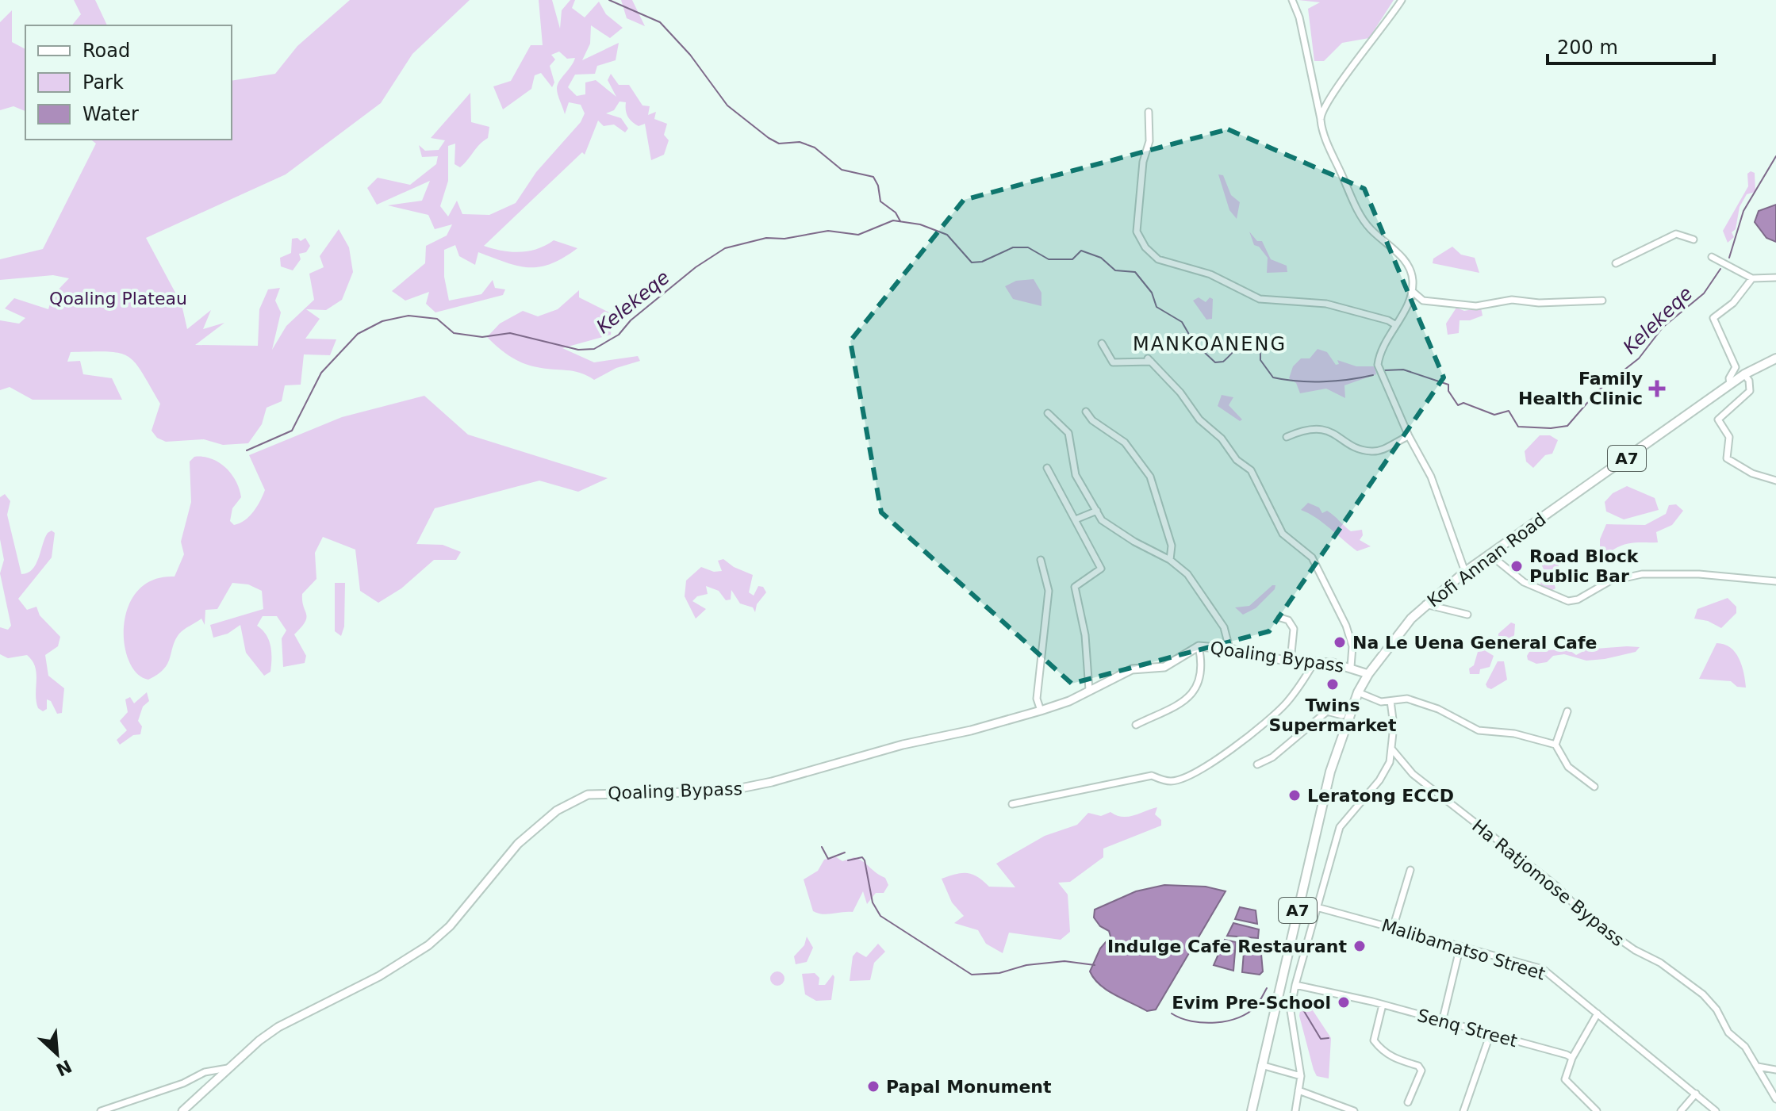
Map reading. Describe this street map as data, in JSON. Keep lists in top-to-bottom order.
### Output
{
  "streets": {
    "main road": ["A7", "Kofi Annan Road", "Qoaling Bypass"],
    "street": ["Ha Ratjomose Bypass", "Malibamatso Street", "Senq Street"]
  },
  "crossings": [
    ["Kofi Annan Road", "Qoaling Bypass"]
  ],
  "districts": ["MANKOANENG"],
  "water": ["Kelekeqe"],
  "parks": ["Qoaling Plateau"],
  "places": {
    "health": ["Family Health Clinic"],
    "other": [
      "Road Block Public Bar",
      "Na Le Uena General Cafe",
      "Twins Supermarket",
      "Leratong ECCD",
      "Indulge Cafe Restaurant",
      "Evim Pre-School",
      "Papal Monument"
    ]
  },
  "legend": ["Road", "Park", "Water"],
  "scale_bar": "200 m",
  "north": "bottom right"
}
